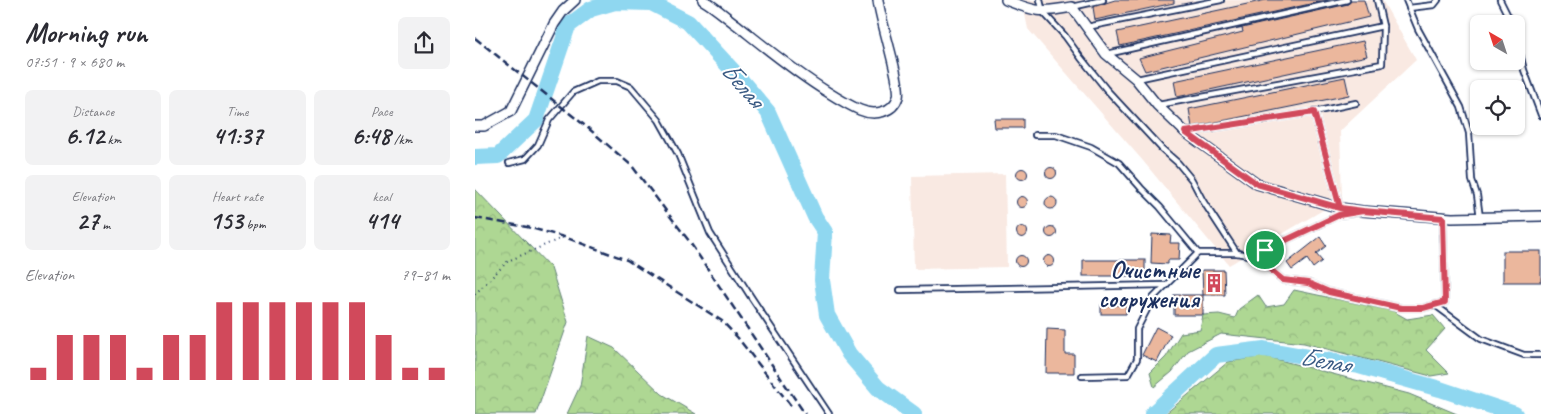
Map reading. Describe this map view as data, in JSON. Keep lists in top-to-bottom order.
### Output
{
  "water": ["Белая"],
  "places": {
    "building": ["Очистные сооружения"]
  },
  "north": "top left",
  "page": {
    "heading": ["Morning run", "07:51 · 9 × 680 m"],
    "stats": [
      ["Distance", "6.12 km"],
      ["Time", "41:37"],
      ["Pace", "6:48 /km"],
      ["Elevation", "27 m"],
      ["Heart rate", "153 bpm"],
      ["kcal", "414"]
    ],
    "chart": ["Elevation", "79–81 m"]
  }
}
